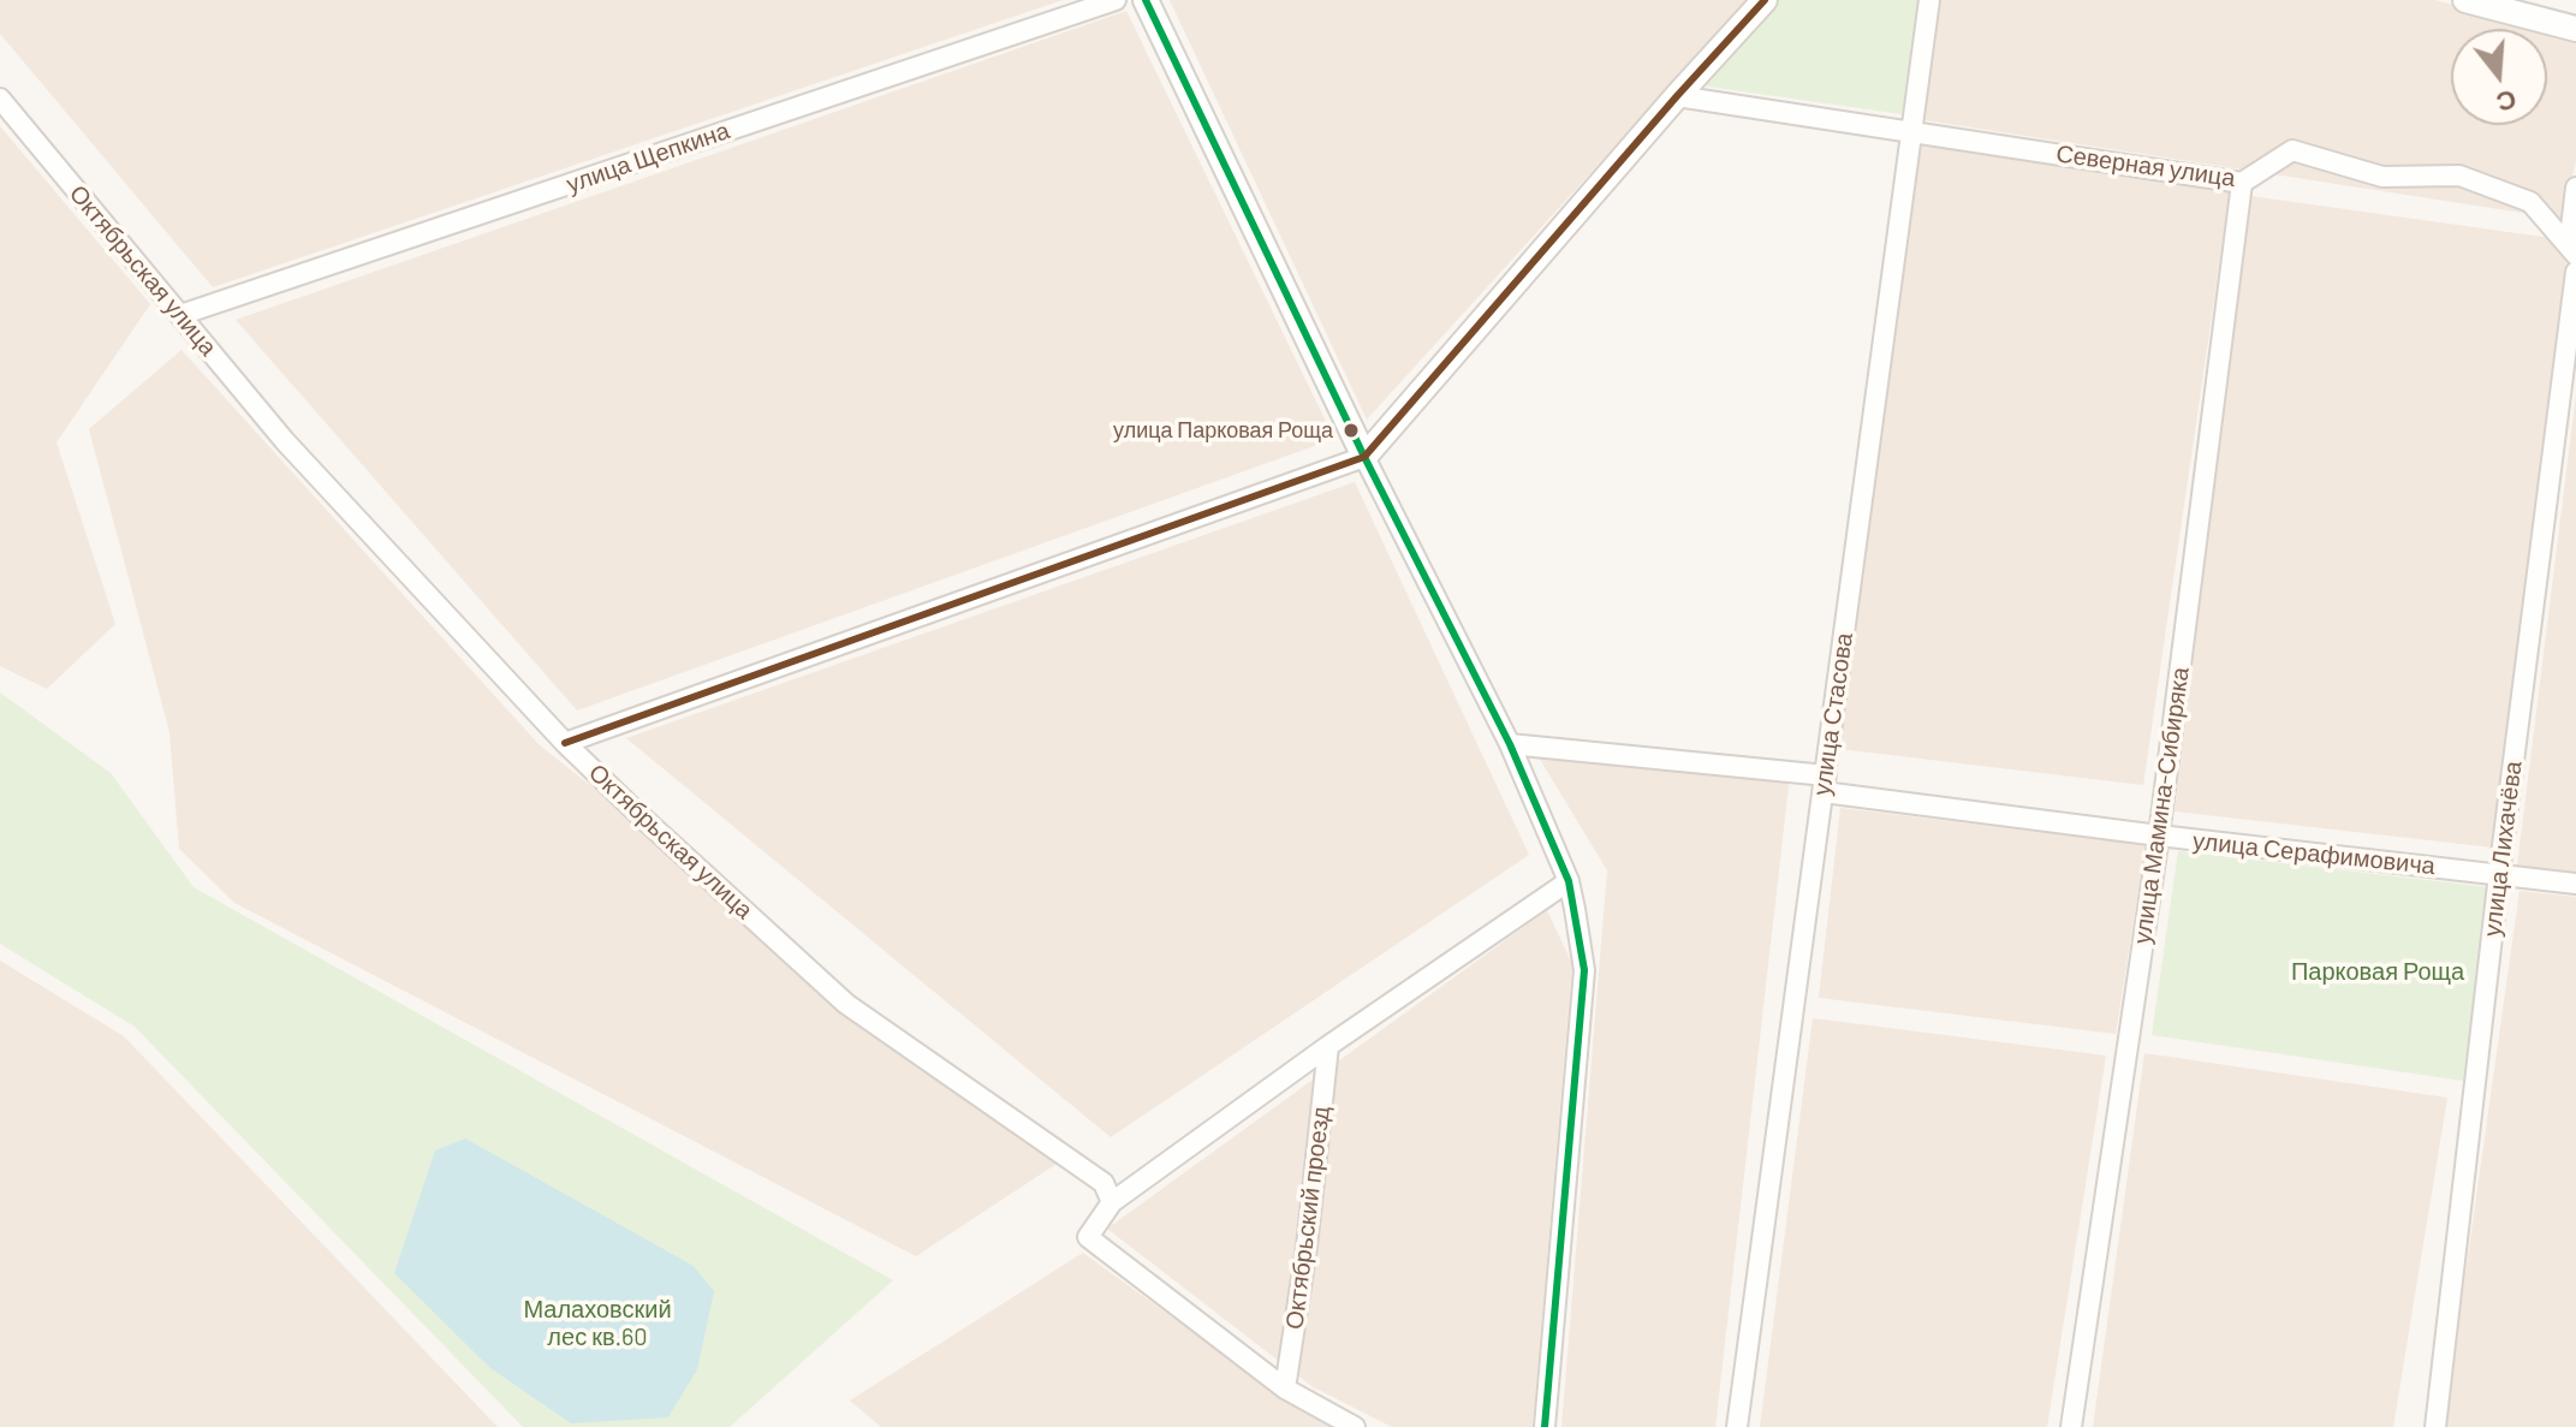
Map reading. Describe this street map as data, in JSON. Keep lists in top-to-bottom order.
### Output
{
  "streets": {
    "street": [
      "улица Щепкина",
      "Северная улица",
      "Октябрьская улица",
      "улица Стасова",
      "улица Мамина-Сибиряка",
      "улица Лихачёва",
      "улица Серафимовича",
      "Октябрьский проезд"
    ]
  },
  "crossings": [
    ["улица Щепкина", "Октябрьская улица"],
    ["Северная улица", "улица Стасова"],
    ["Северная улица", "улица Мамина-Сибиряка"],
    ["Октябрьская улица", "Октябрьский проезд"],
    ["улица Стасова", "улица Серафимовича"],
    ["улица Мамина-Сибиряка", "улица Серафимовича"],
    ["улица Лихачёва", "улица Серафимовича"]
  ],
  "parks": ["Парковая Роща", "Малаховский лес кв.60"],
  "places": ["улица Парковая Роща"],
  "north": "bottom"
}
